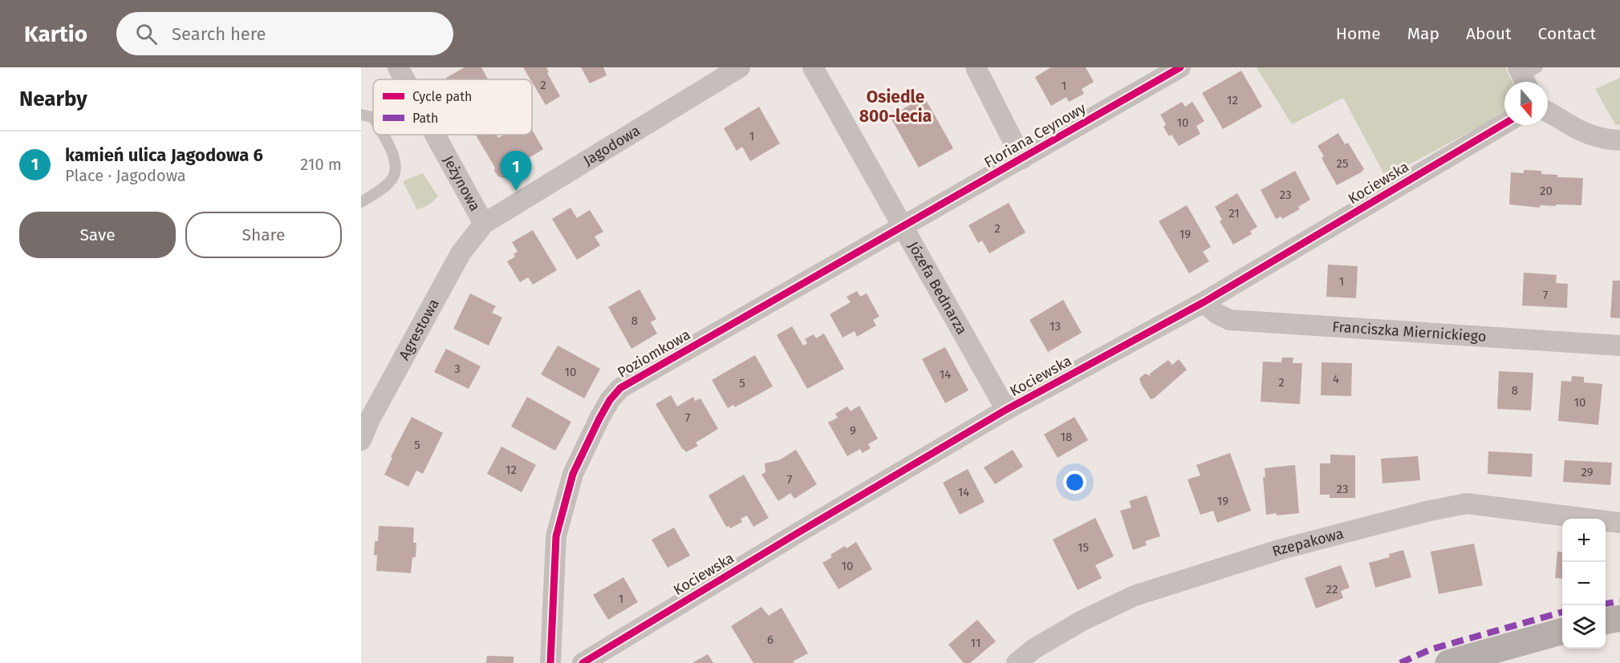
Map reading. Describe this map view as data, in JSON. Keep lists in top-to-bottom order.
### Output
{
  "streets": {
    "street": [
      "Floriana Ceynowy",
      "Jagodowa",
      "Kociewska",
      "Jeżynowa",
      "Józefa Bednarza",
      "Agrestowa",
      "Franciszka Miernickiego",
      "Poziomkowa",
      "Rzepakowa"
    ]
  },
  "crossings": [
    ["Floriana Ceynowy", "Józefa Bednarza"],
    ["Floriana Ceynowy", "Poziomkowa"],
    ["Jagodowa", "Jeżynowa"],
    ["Jagodowa", "Agrestowa"],
    ["Kociewska", "Józefa Bednarza"],
    ["Kociewska", "Franciszka Miernickiego"],
    ["Jeżynowa", "Agrestowa"],
    ["Józefa Bednarza", "Poziomkowa"]
  ],
  "districts": ["Osiedle 800-lecia"],
  "house_numbers": [
    "2",
    "1",
    "12",
    "10",
    "1",
    "25",
    "20",
    "23",
    "21",
    "2",
    "19",
    "1",
    "7",
    "8",
    "13",
    "3",
    "10",
    "14",
    "4",
    "2",
    "5",
    "8",
    "10",
    "7",
    "9",
    "18",
    "5",
    "12",
    "29",
    "7",
    "23",
    "14",
    "19",
    "15",
    "10",
    "22",
    "1",
    "6",
    "11"
  ],
  "legend": ["Cycle path", "Path"],
  "north": "bottom",
  "page": {
    "header": "Kartio",
    "search": "Search here",
    "nav": [
      "Home",
      "Map",
      "About",
      "Contact"
    ],
    "heading": "Nearby",
    "list": [
      {
        "mark": "1",
        "name": "kamień ulica Jagodowa 6",
        "note": "Place · Jagodowa",
        "value": "210 m"
      }
    ],
    "pins": "1",
    "buttons": ["Save", "Share"],
    "map_buttons": ["+", "−"]
  }
}
